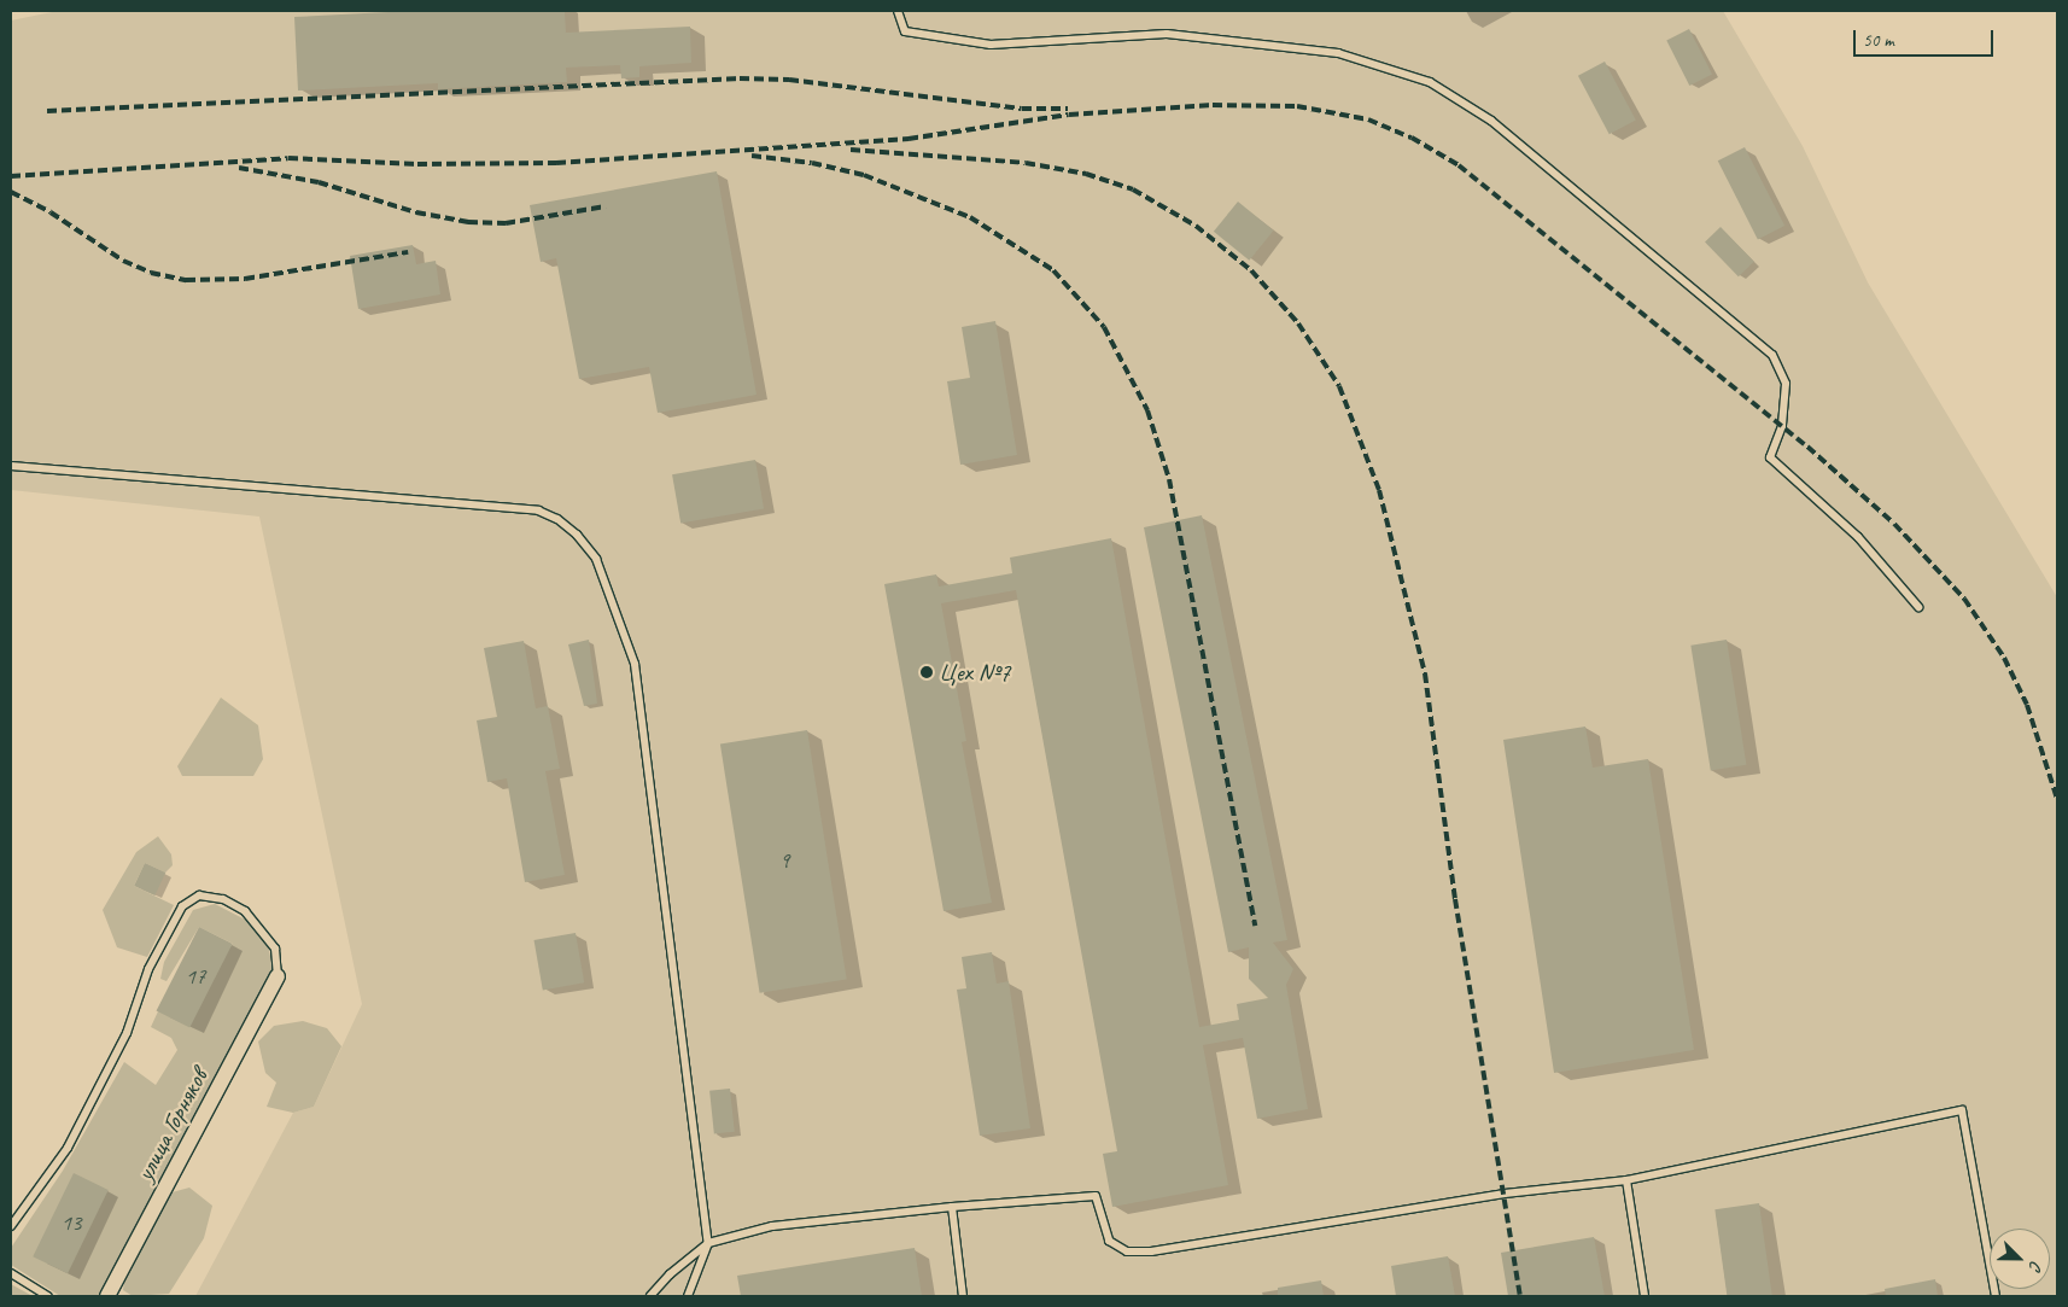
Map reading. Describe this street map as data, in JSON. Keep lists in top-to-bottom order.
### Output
{
  "streets": {
    "street": ["улица Горняков"]
  },
  "places": ["Цех №7"],
  "house_numbers": ["9", "17", "13"],
  "scale_bar": "50 m",
  "north": "bottom right"
}
